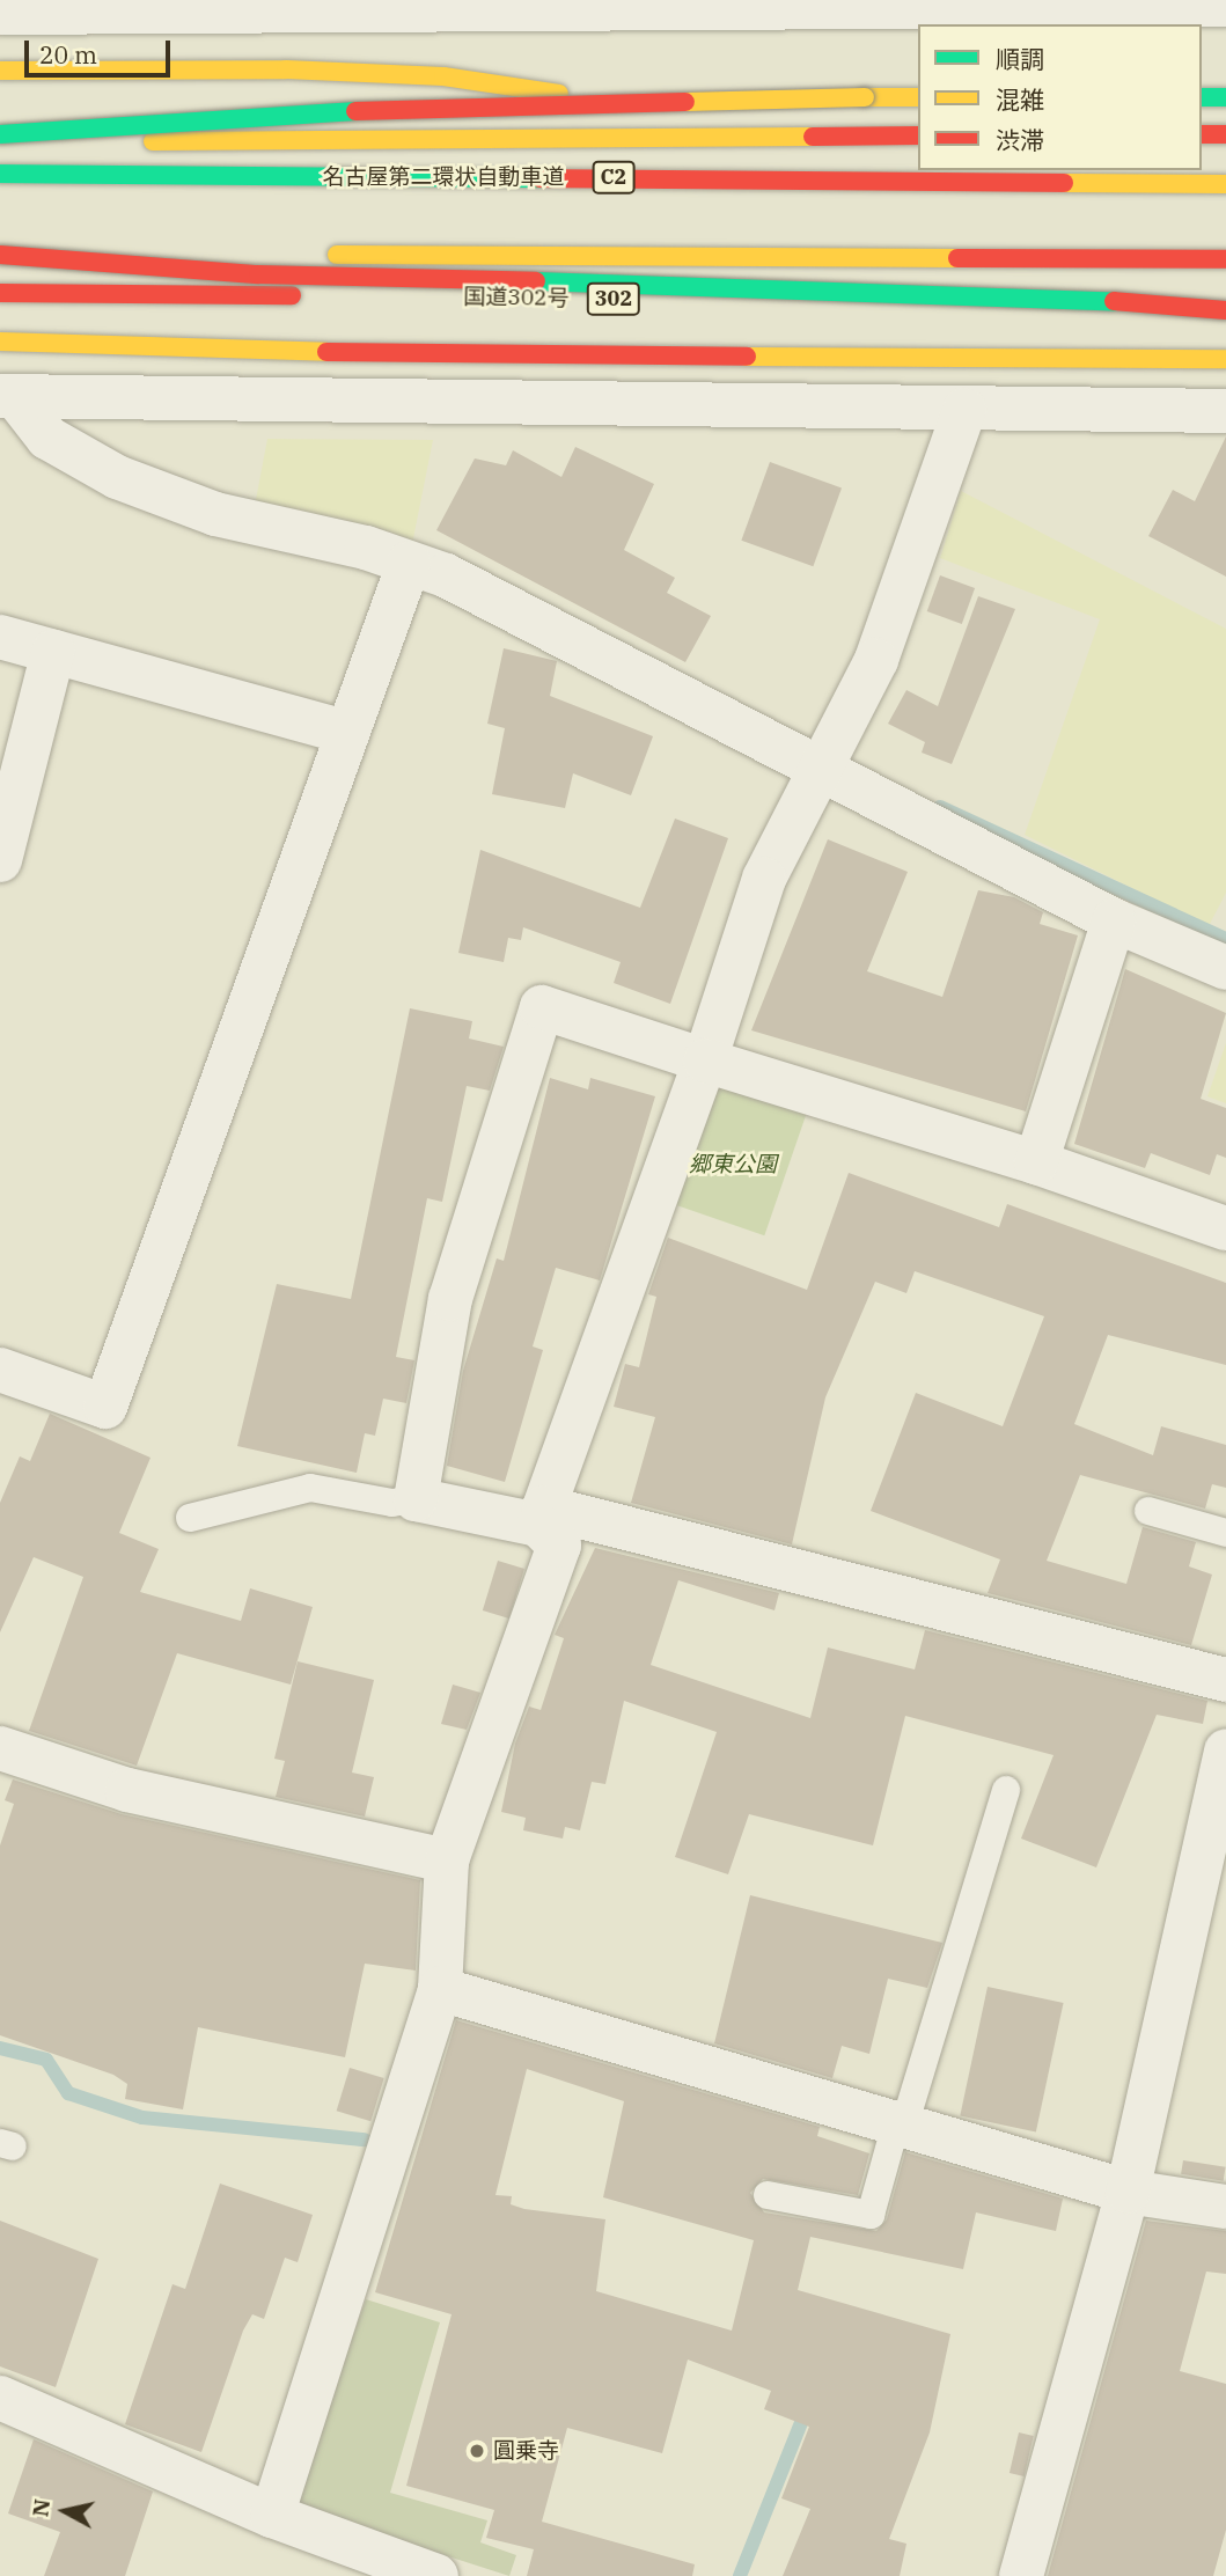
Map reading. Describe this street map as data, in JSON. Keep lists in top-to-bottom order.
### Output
{
  "streets": {
    "highway": [
      "名古屋第二環状自動車道",
      "C2",
      "国道302号",
      "302"
    ]
  },
  "parks": ["郷東公園"],
  "places": ["圓乗寺"],
  "legend": ["順調", "混雑", "渋滞"],
  "scale_bar": "20 m",
  "north": "left"
}
